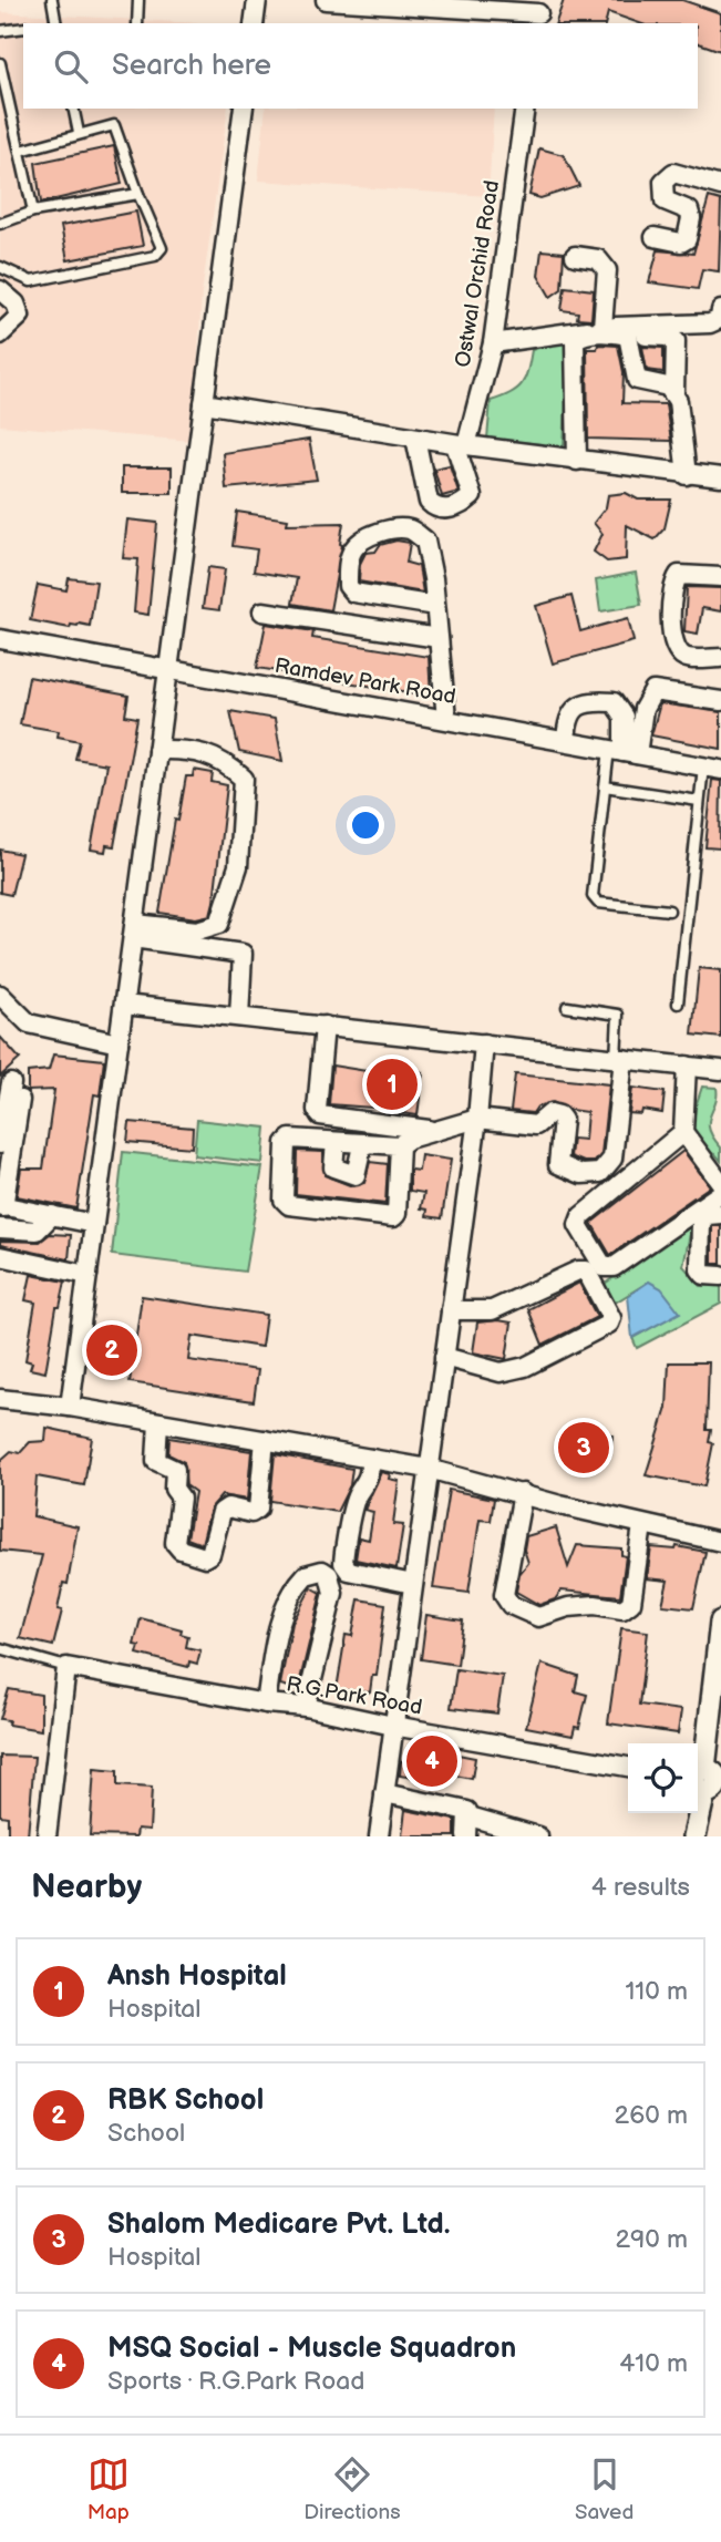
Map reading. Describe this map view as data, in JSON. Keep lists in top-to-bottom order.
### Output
{
  "streets": {
    "street": ["Ostwal Orchid Road", "Ramdev Park Road", "R.G.Park Road"]
  },
  "page": {
    "search": "Search here",
    "pins": [
      "1",
      "2",
      "3",
      "4"
    ],
    "heading": ["Nearby", "4 results"],
    "list": [
      {
        "mark": "1",
        "name": "Ansh Hospital",
        "note": "Hospital",
        "value": "110 m"
      },
      {
        "mark": "2",
        "name": "RBK School",
        "note": "School",
        "value": "260 m"
      },
      {
        "mark": "3",
        "name": "Shalom Medicare Pvt. Ltd.",
        "note": "Hospital",
        "value": "290 m"
      },
      {
        "mark": "4",
        "name": "MSQ Social - Muscle Squadron",
        "note": "Sports · R.G.Park Road",
        "value": "410 m"
      }
    ],
    "nav": ["Map", "Directions", "Saved"]
  }
}
